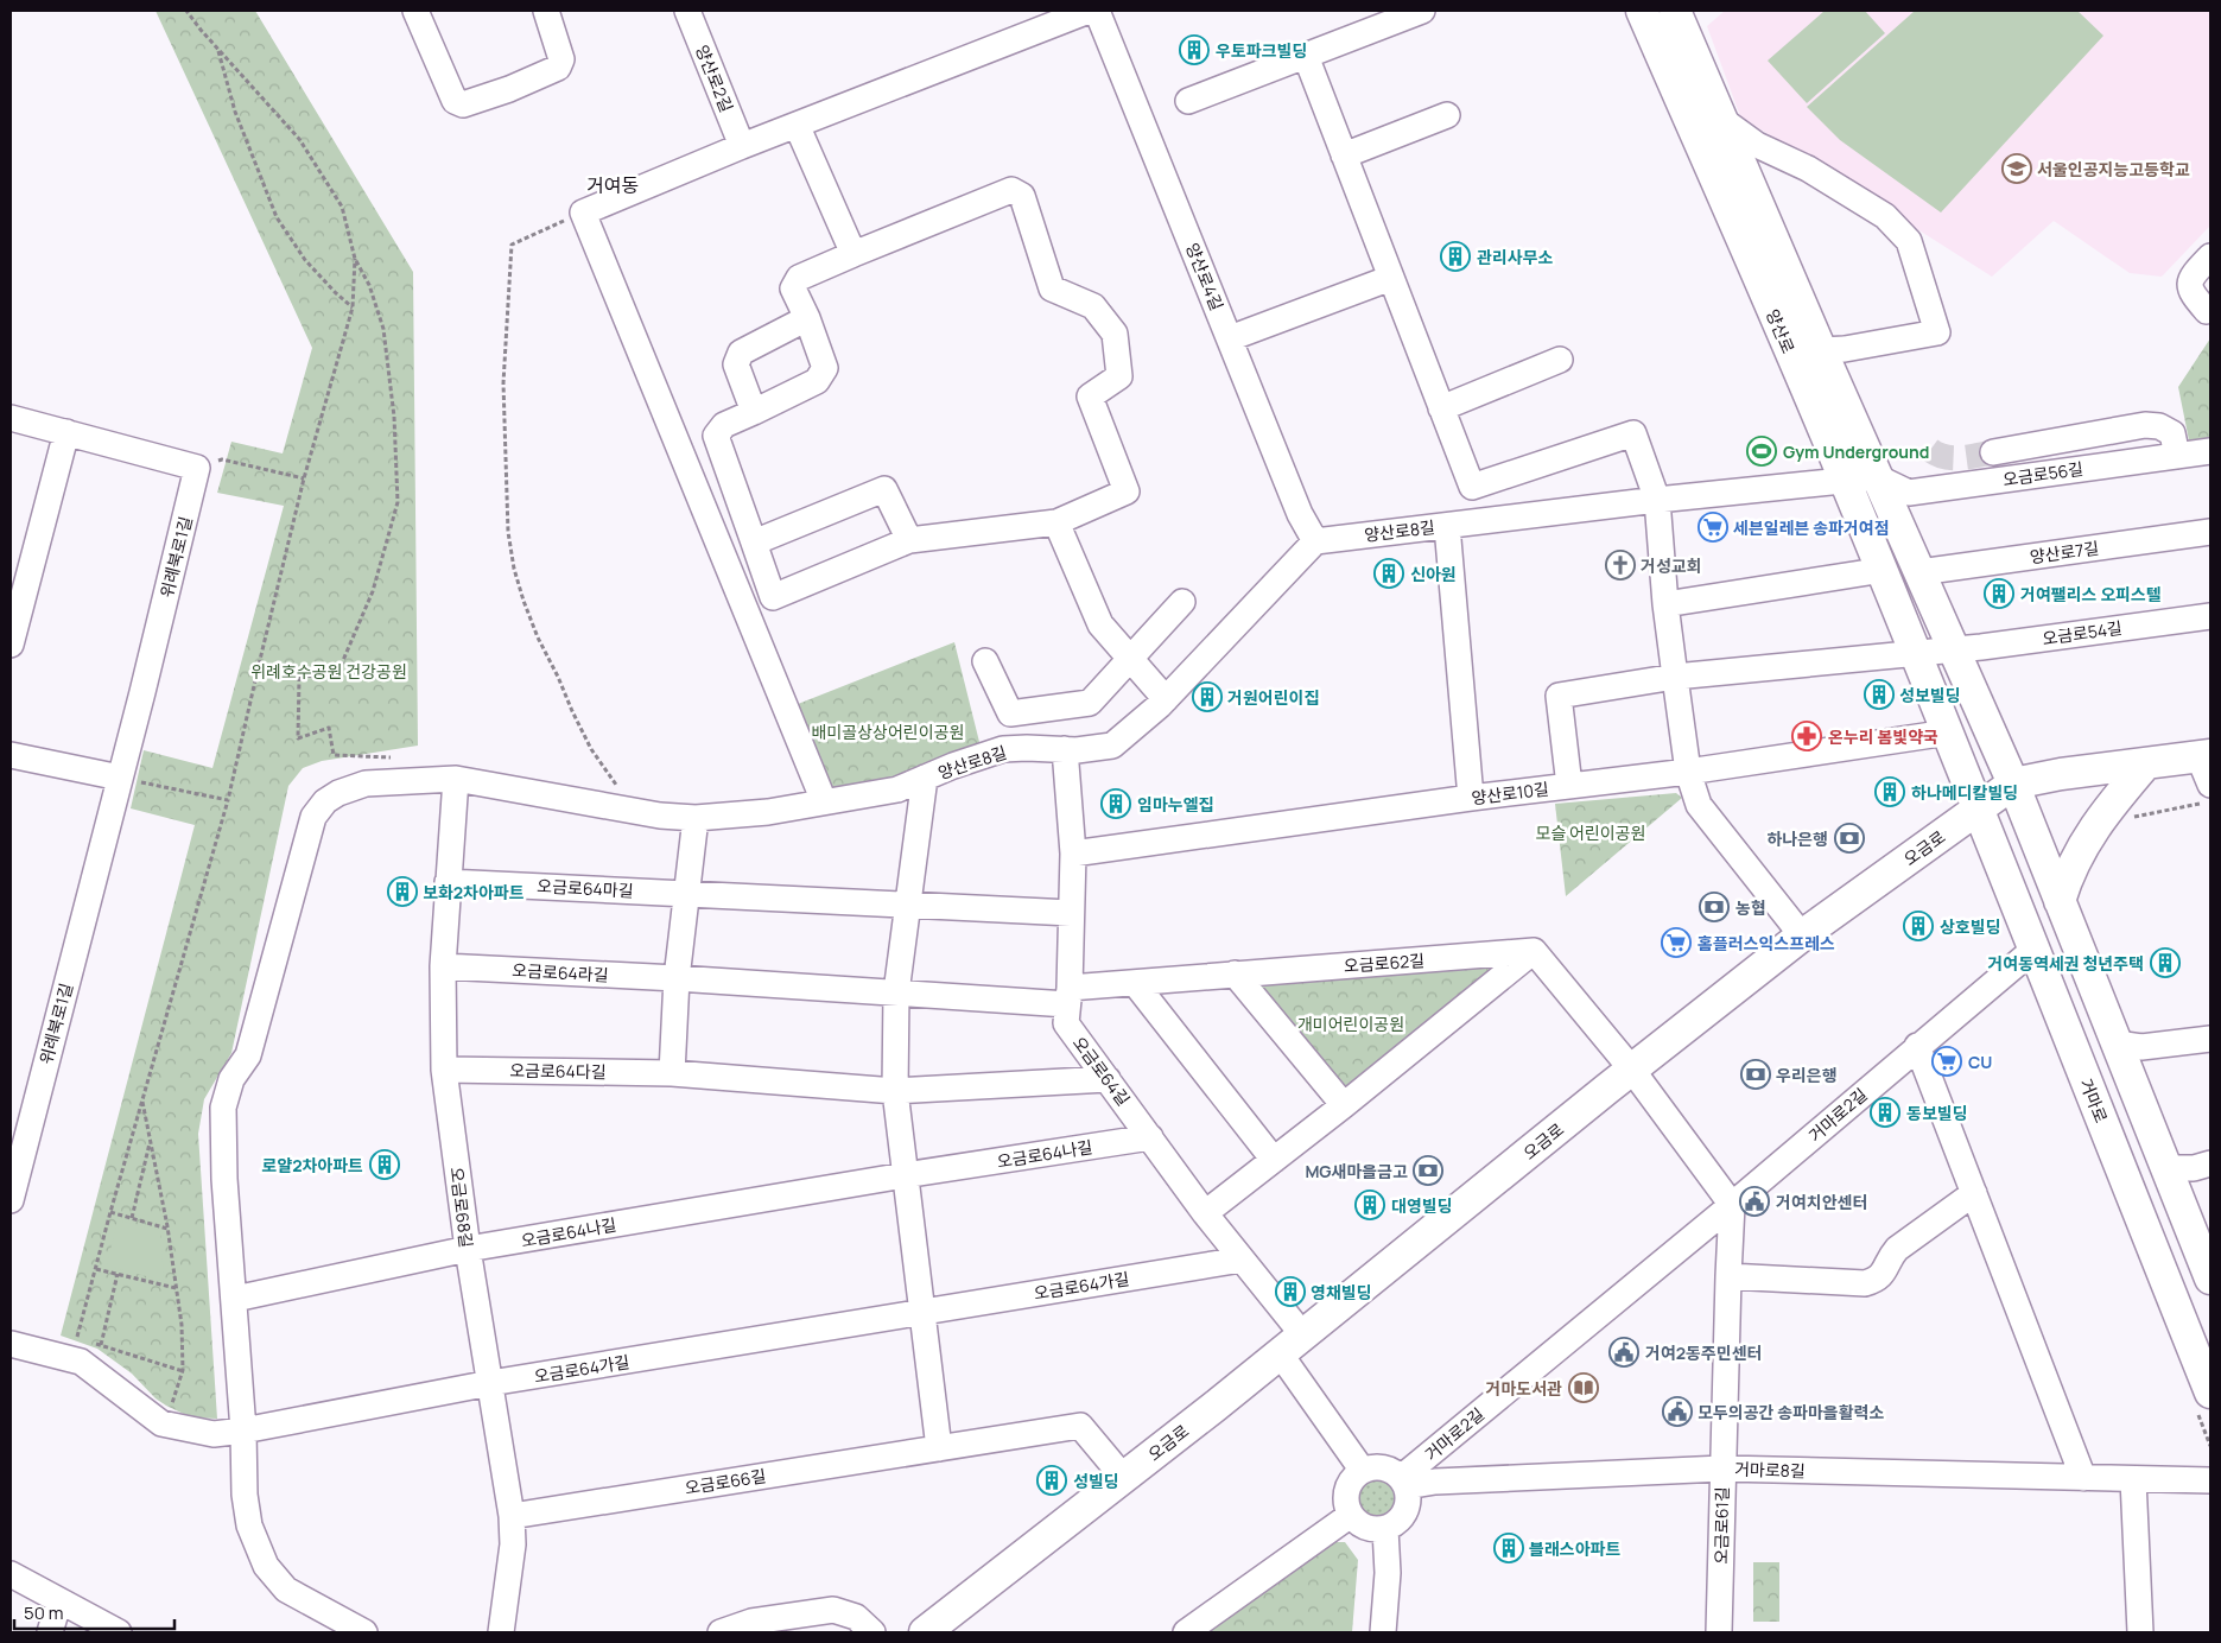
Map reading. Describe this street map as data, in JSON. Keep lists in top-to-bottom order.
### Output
{
  "streets": {
    "main road": ["양산로", "오금로", "거마로"],
    "street": [
      "양산로2길",
      "양산로4길",
      "오금로56길",
      "양산로8길",
      "양산로7길",
      "위례북로1길",
      "오금로54길",
      "양산로10길",
      "오금로64마길",
      "오금로62길",
      "오금로64라길",
      "오금로64다길",
      "오금로64길",
      "거마로2길",
      "오금로64나길",
      "오금로68길",
      "오금로64가길",
      "거마로8길",
      "오금로66길",
      "오금로61길"
    ]
  },
  "crossings": [
    ["양산로4길", "양산로8길"],
    ["양산로", "오금로56길"],
    ["양산로", "양산로8길"],
    ["양산로", "양산로7길"],
    ["양산로", "오금로54길"],
    ["양산로", "양산로10길"],
    ["양산로", "오금로"],
    ["양산로", "거마로"],
    ["오금로56길", "양산로8길"],
    ["양산로8길", "양산로10길"],
    ["양산로8길", "오금로64길"],
    ["양산로8길", "오금로64나길"],
    ["양산로8길", "오금로68길"],
    ["양산로8길", "오금로64가길"],
    ["양산로10길", "오금로64길"],
    ["오금로", "오금로64길"],
    ["오금로", "거마로"],
    ["오금로", "오금로66길"],
    ["오금로64마길", "오금로64길"],
    ["오금로64마길", "오금로68길"],
    ["오금로62길", "오금로64라길"],
    ["오금로62길", "오금로64길"],
    ["오금로64라길", "오금로64길"],
    ["오금로64라길", "오금로68길"],
    ["오금로64다길", "오금로64길"],
    ["오금로64다길", "오금로68길"],
    ["오금로64길", "오금로64나길"],
    ["오금로64길", "오금로64가길"],
    ["거마로", "거마로2길"],
    ["거마로2길", "거마로8길"],
    ["거마로2길", "오금로61길"],
    ["오금로64나길", "오금로68길"],
    ["오금로68길", "오금로64가길"],
    ["오금로68길", "오금로66길"],
    ["거마로8길", "오금로61길"]
  ],
  "districts": ["거여동"],
  "parks": [
    "위례호수공원 건강공원",
    "배미골상상어린이공원",
    "모슬 어린이공원",
    "개미어린이공원"
  ],
  "places": {
    "building": [
      "우토파크빌딩",
      "관리사무소",
      "신아원",
      "거여팰리스 오피스텔",
      "성보빌딩",
      "거원어린이집",
      "하나메디칼빌딩",
      "임마누엘집",
      "보화2차아파트",
      "상호빌딩",
      "거여동역세권 청년주택",
      "동보빌딩",
      "로얄2차아파트",
      "대영빌딩",
      "영채빌딩",
      "성빌딩",
      "블래스아파트"
    ],
    "school or university": ["서울인공지능고등학교"],
    "sports": ["Gym Underground"],
    "supermarket": ["세븐일레븐 송파거여점", "홈플러스익스프레스", "CU"],
    "church": ["거성교회"],
    "pharmacy": ["온누리 봄빛약국"],
    "bank": [
      "하나은행",
      "농협",
      "우리은행",
      "MG새마을금고"
    ],
    "public building": ["거여치안센터", "거여2동주민센터", "모두의공간 송파마을활력소"],
    "library": ["거마도서관"]
  },
  "scale_bar": "50 m"
}
